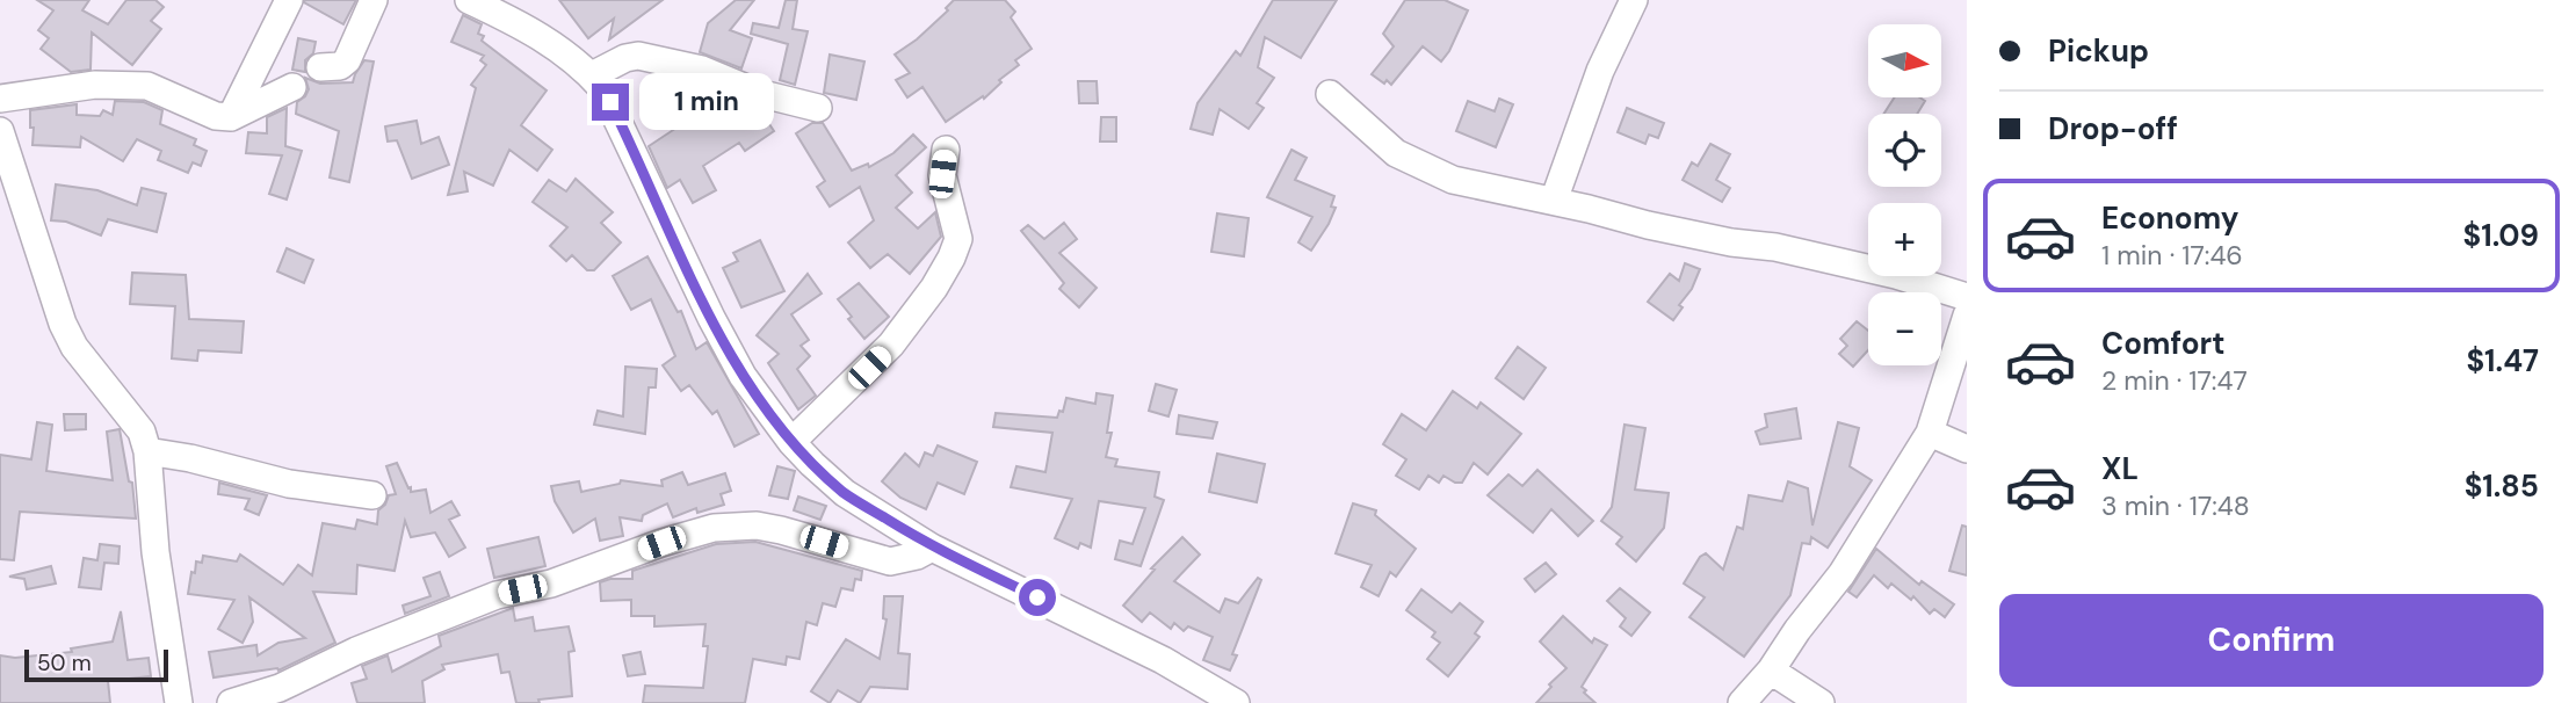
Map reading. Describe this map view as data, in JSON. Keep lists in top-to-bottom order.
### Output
{
  "scale_bar": "50 m",
  "north": "right",
  "page": {
    "banner": ["Pickup", "Drop-off"],
    "map_buttons": ["+", "−"],
    "bubble": "1 min",
    "list": [
      {
        "name": "Economy",
        "note": "1 min · 17:46",
        "value": "$1.09"
      },
      {
        "name": "Comfort",
        "note": "2 min · 17:47",
        "value": "$1.47"
      },
      {
        "name": "XL",
        "note": "3 min · 17:48",
        "value": "$1.85"
      }
    ],
    "buttons": "Confirm",
    "scale": "50 m"
  }
}
